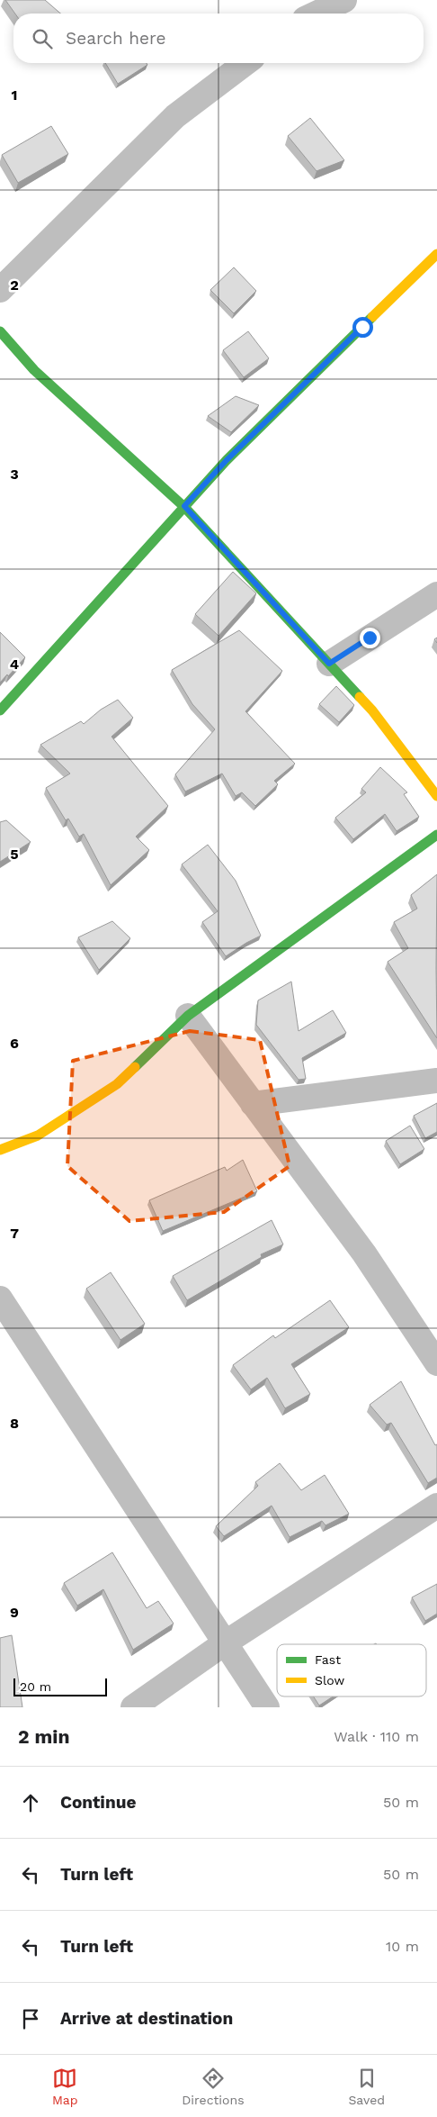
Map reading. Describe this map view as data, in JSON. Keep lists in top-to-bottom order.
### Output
{
  "legend": ["Fast", "Slow"],
  "scale_bar": "20 m",
  "page": {
    "search": "Search here",
    "scale": "20 m",
    "heading": ["2 min", "Walk · 110 m"],
    "list": [
      ["Continue", "50 m"],
      ["Turn left", "50 m"],
      ["Turn left", "10 m"],
      "Arrive at destination"
    ],
    "nav": ["Map", "Directions", "Saved"]
  },
  "grid": {
    "rows": [
      "1",
      "2",
      "3",
      "4",
      "5",
      "6",
      "7",
      "8",
      "9"
    ]
  }
}
